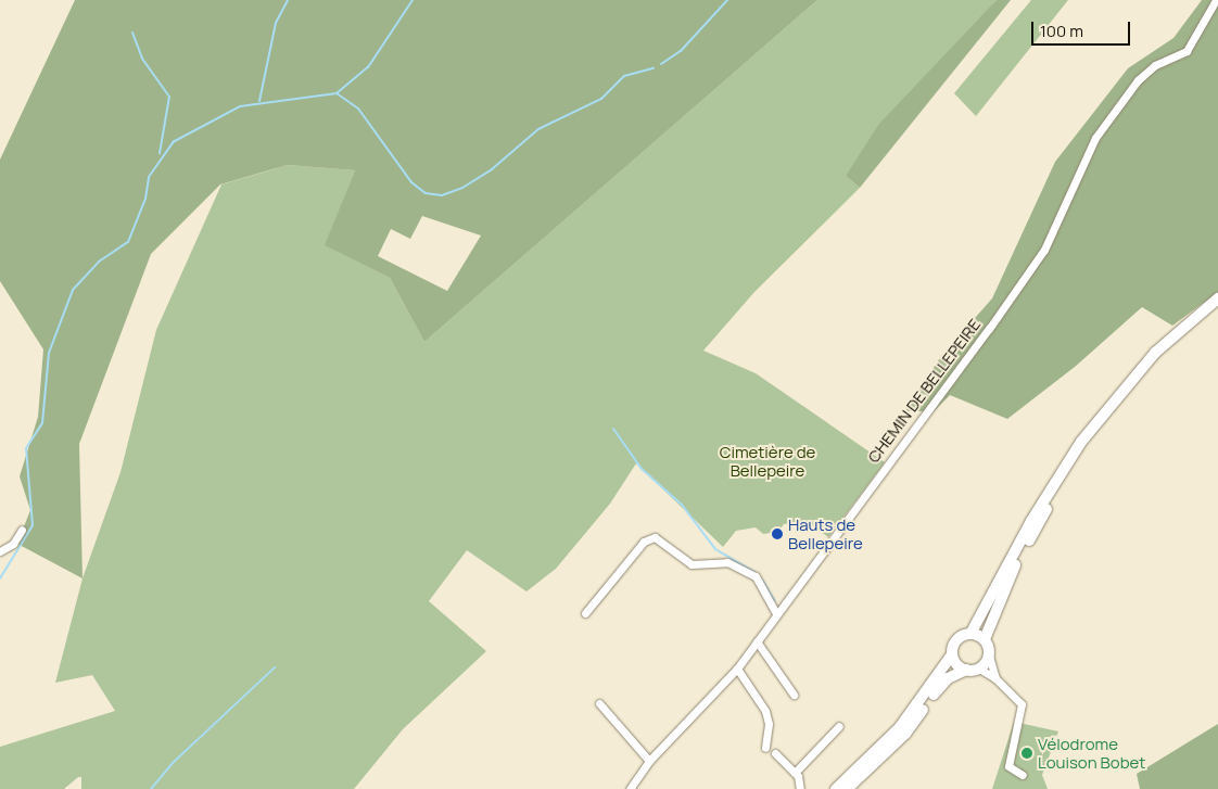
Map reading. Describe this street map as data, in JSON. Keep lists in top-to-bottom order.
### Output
{
  "streets": {
    "street": ["CHEMIN DE BELLEPEIRE"]
  },
  "parks": ["Cimetière de Bellepeire"],
  "places": ["Hauts de Bellepeire", "Vélodrome Louison Bobet"],
  "scale_bar": "100 m"
}
